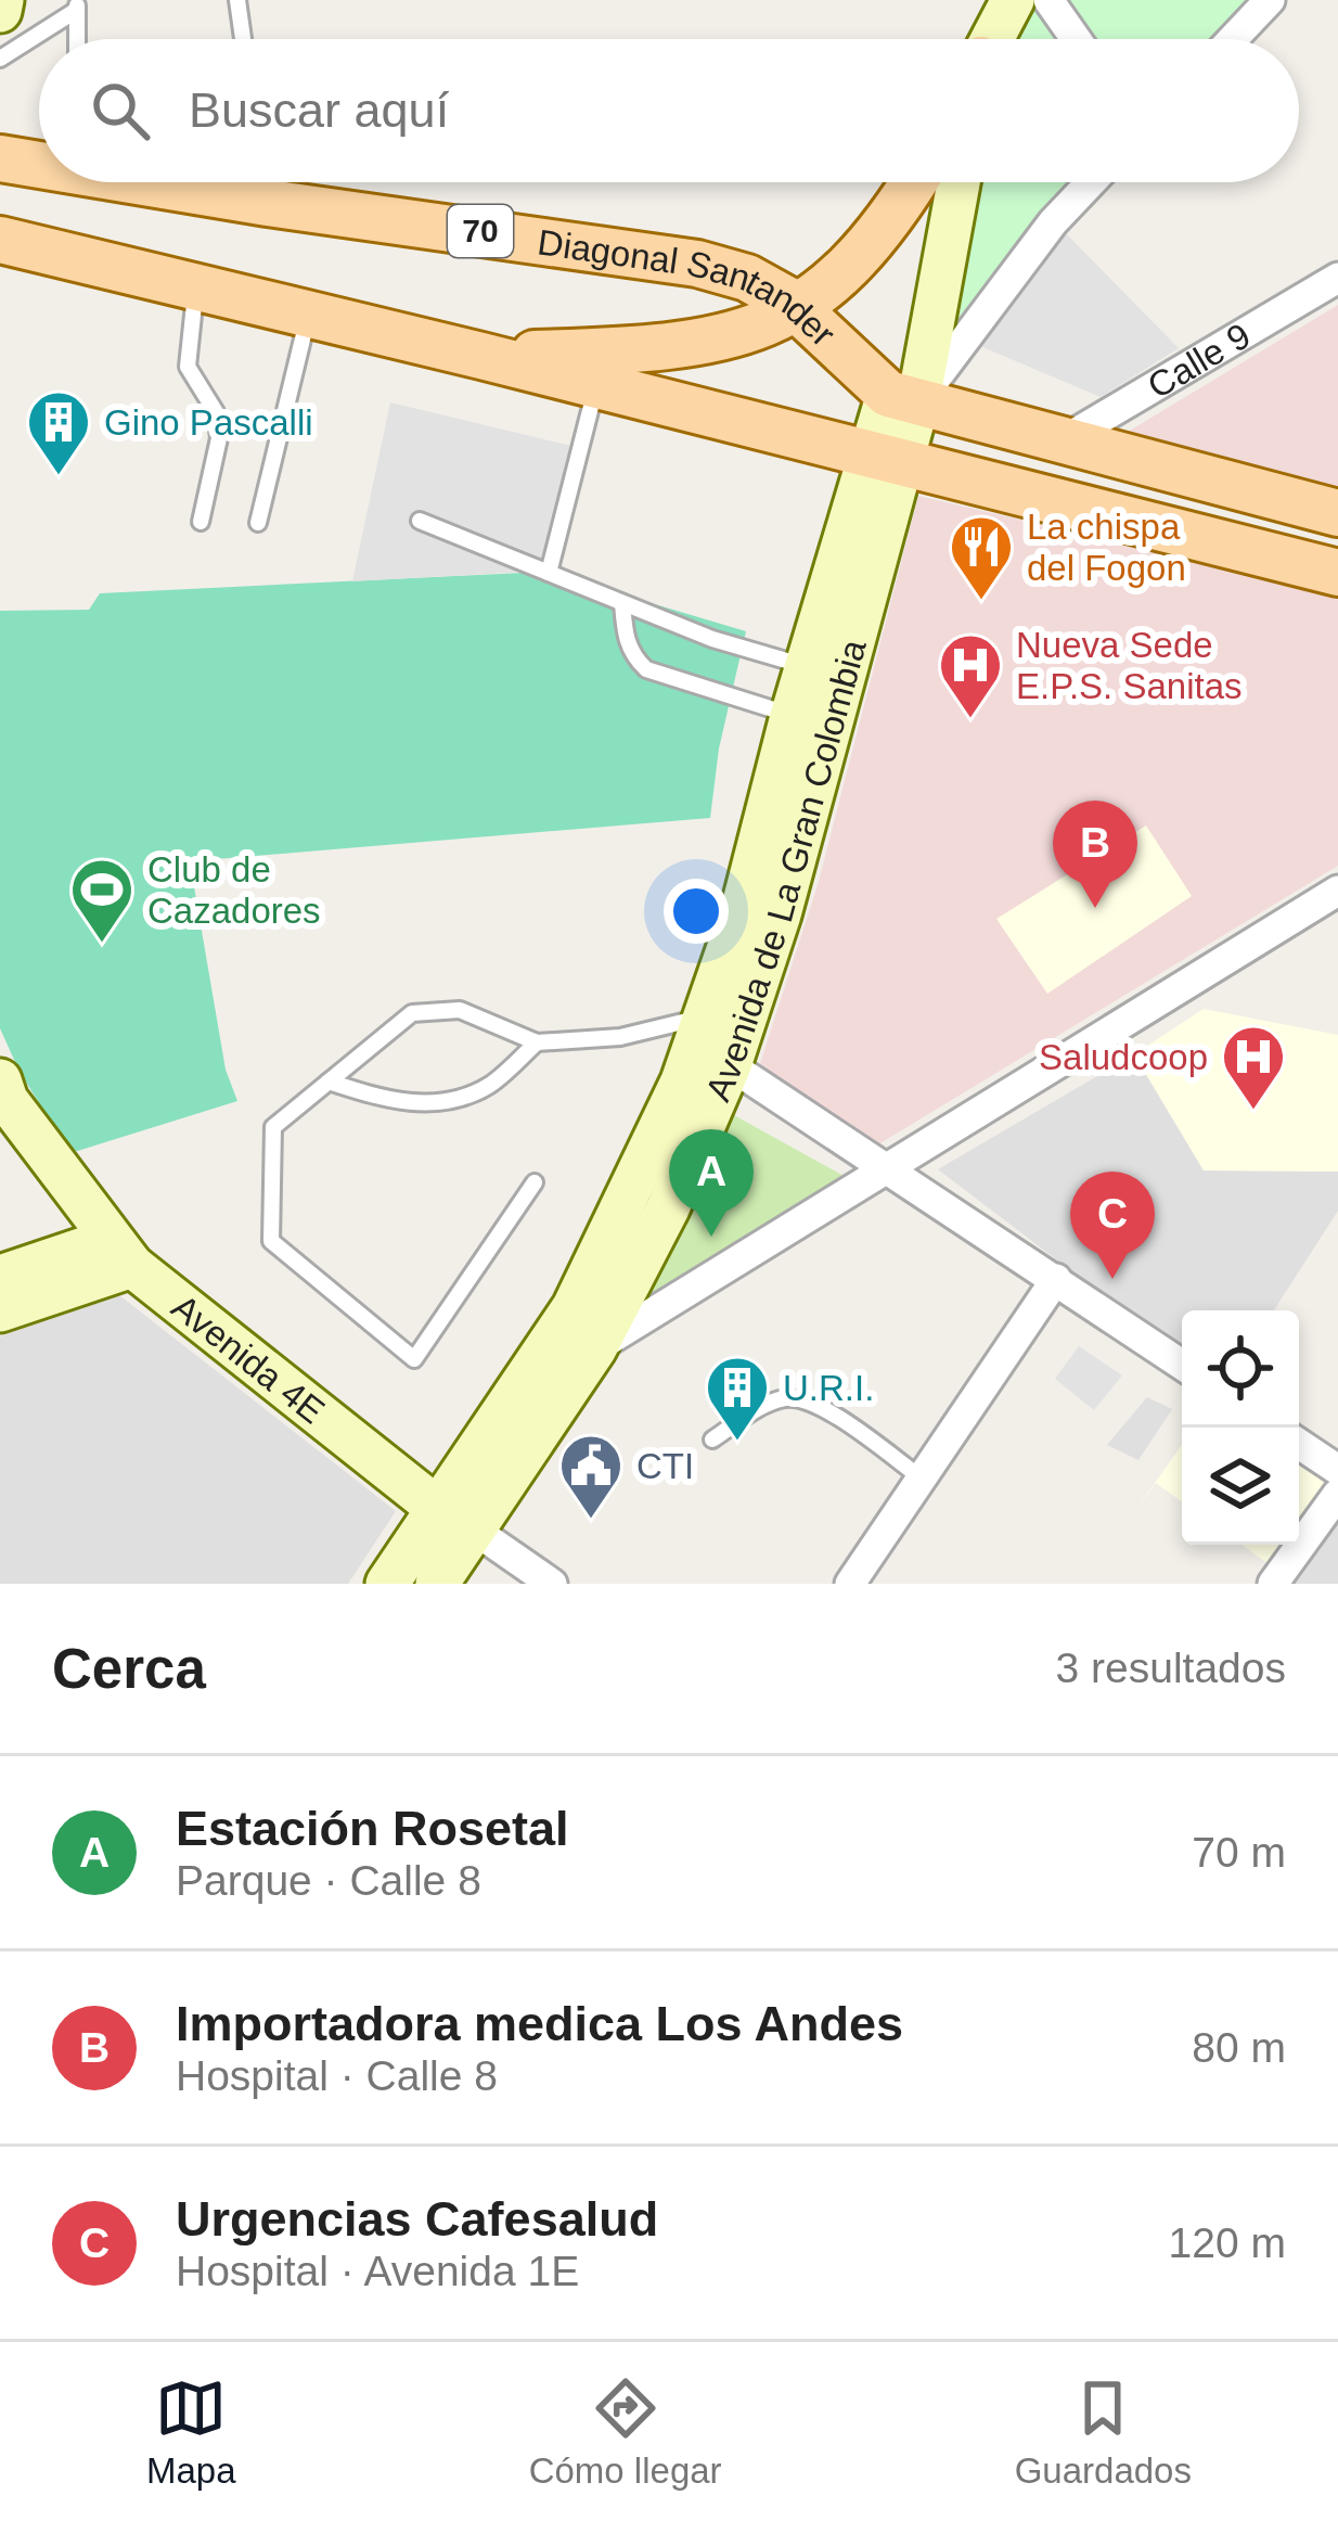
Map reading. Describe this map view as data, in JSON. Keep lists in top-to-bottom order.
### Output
{
  "streets": {
    "main road": ["70", "Diagonal Santander"],
    "street": ["Calle 9", "Avenida de La Gran Colombia", "Avenida 4E"]
  },
  "crossings": [
    ["Diagonal Santander", "Calle 9"],
    ["Diagonal Santander", "Avenida de La Gran Colombia"],
    ["Avenida de La Gran Colombia", "Avenida 4E"]
  ],
  "places": {
    "building": ["Gino Pascalli", "U.R.I."],
    "restaurant": ["La chispa del Fogon"],
    "hospital": ["Nueva Sede E.P.S. Sanitas", "Saludcoop"],
    "sports": ["Club de Cazadores"],
    "public building": ["CTI"]
  },
  "page": {
    "search": "Buscar aquí",
    "pins": ["B", "A", "C"],
    "heading": ["Cerca", "3 resultados"],
    "list": [
      {
        "mark": "A",
        "name": "Estación Rosetal",
        "note": "Parque · Calle 8",
        "value": "70 m"
      },
      {
        "mark": "B",
        "name": "Importadora medica Los Andes",
        "note": "Hospital · Calle 8",
        "value": "80 m"
      },
      {
        "mark": "C",
        "name": "Urgencias Cafesalud",
        "note": "Hospital · Avenida 1E",
        "value": "120 m"
      }
    ],
    "nav": ["Mapa", "Cómo llegar", "Guardados"]
  }
}
